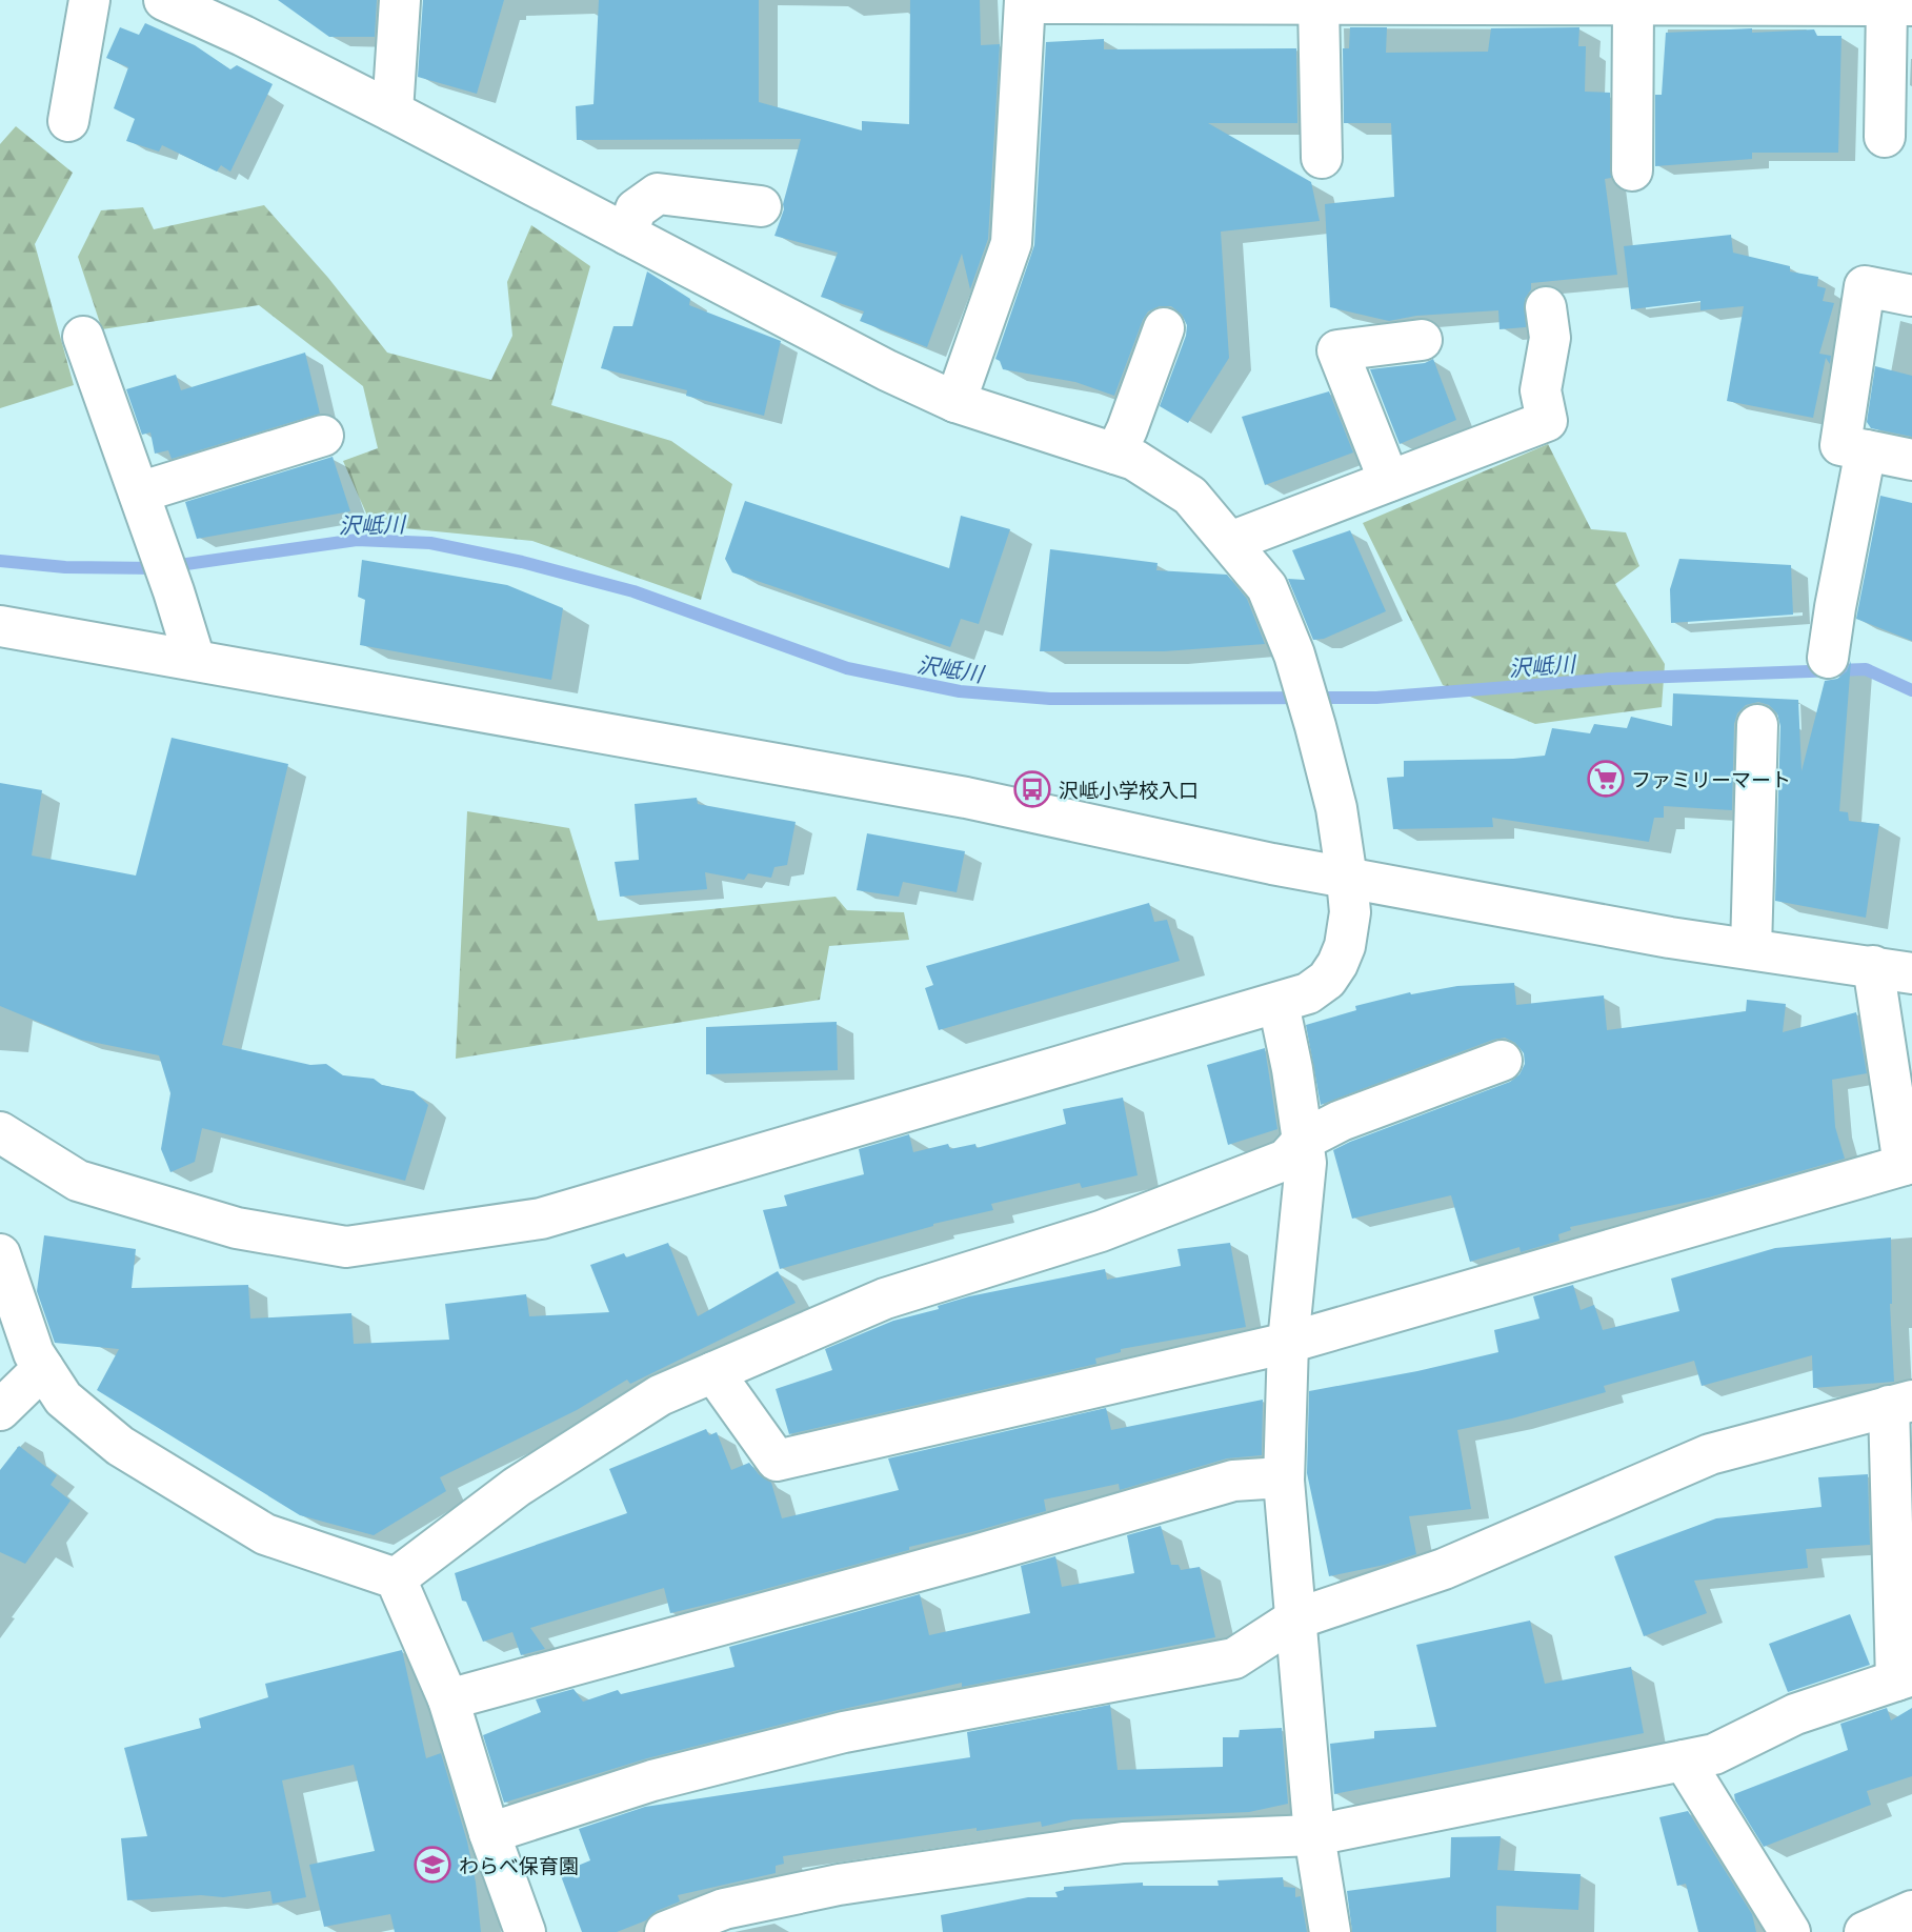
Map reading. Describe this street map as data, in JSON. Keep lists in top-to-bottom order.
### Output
{
  "water": ["沢岻川"],
  "places": {
    "supermarket": ["ファミリーマート"],
    "bus stop": ["沢岻小学校入口"],
    "school or university": ["わらべ保育園"]
  }
}
